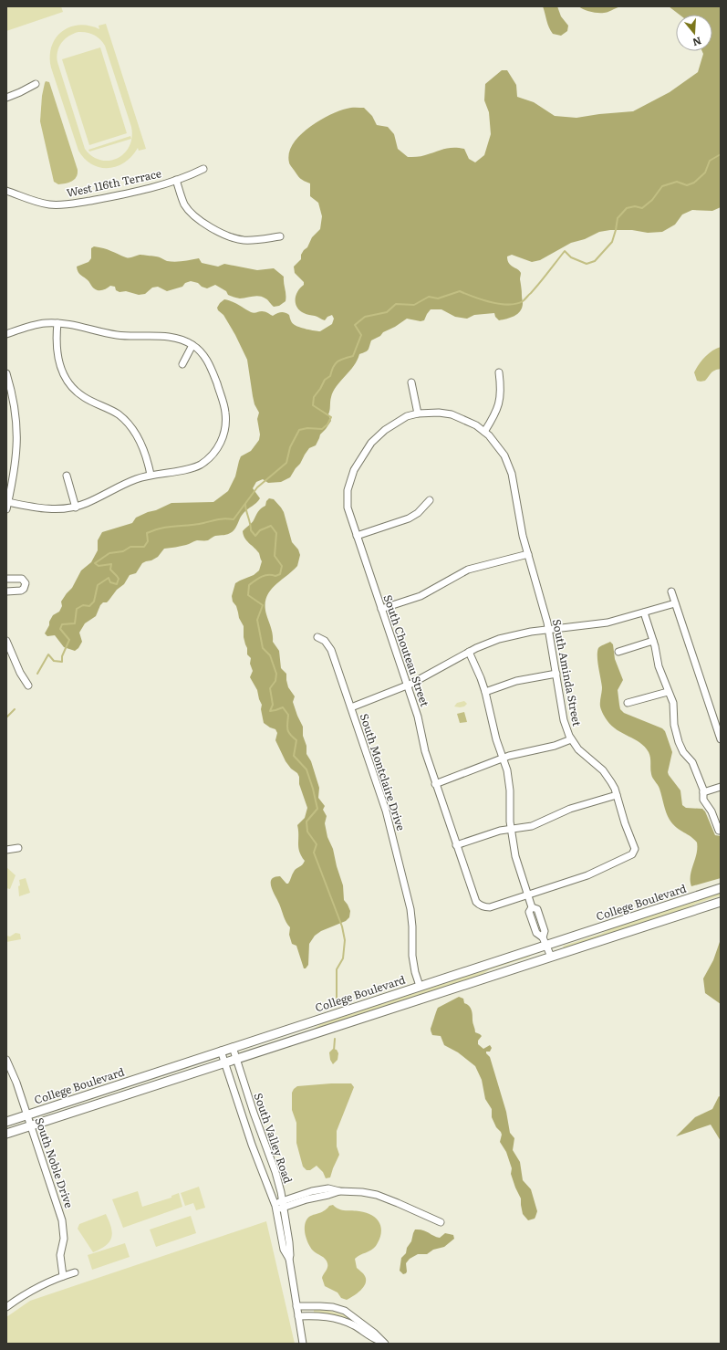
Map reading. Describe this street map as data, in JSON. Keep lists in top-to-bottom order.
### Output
{
  "streets": {
    "main road": ["College Boulevard"],
    "street": [
      "West 116th Terrace",
      "South Chouteau Street",
      "South Aminda Street",
      "South Montclaire Drive",
      "South Valley Road",
      "South Noble Drive"
    ]
  },
  "crossings": [
    ["South Chouteau Street", "South Aminda Street"],
    ["South Montclaire Drive", "College Boulevard"],
    ["College Boulevard", "South Valley Road"],
    ["College Boulevard", "South Noble Drive"]
  ],
  "north": "bottom"
}
